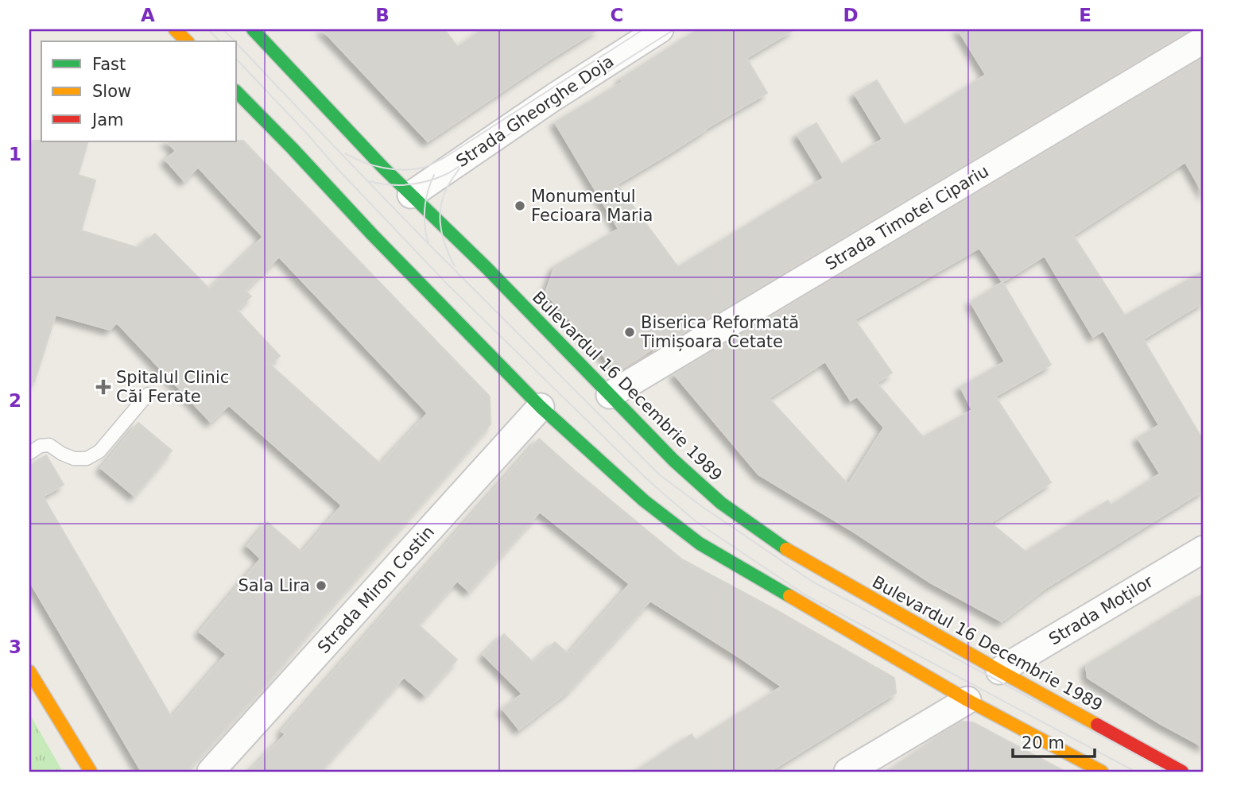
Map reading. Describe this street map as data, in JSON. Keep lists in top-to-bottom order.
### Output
{
  "streets": {
    "main road": ["Bulevardul 16 Decembrie 1989"],
    "street": [
      "Strada Gheorghe Doja",
      "Strada Timotei Cipariu",
      "Strada Miron Costin",
      "Strada Moților"
    ]
  },
  "crossings": [
    ["Strada Gheorghe Doja", "Bulevardul 16 Decembrie 1989"],
    ["Strada Timotei Cipariu", "Bulevardul 16 Decembrie 1989"],
    ["Bulevardul 16 Decembrie 1989", "Strada Moților"]
  ],
  "places": {
    "other": ["Monumentul Fecioara Maria", "Biserica Reformată Timișoara Cetate", "Sala Lira"],
    "health": ["Spitalul Clinic Căi Ferate"]
  },
  "legend": ["Fast", "Slow", "Jam"],
  "scale_bar": "20 m",
  "grid": {
    "columns": [
      "A",
      "B",
      "C",
      "D",
      "E"
    ],
    "rows": ["1", "2", "3"]
  }
}
